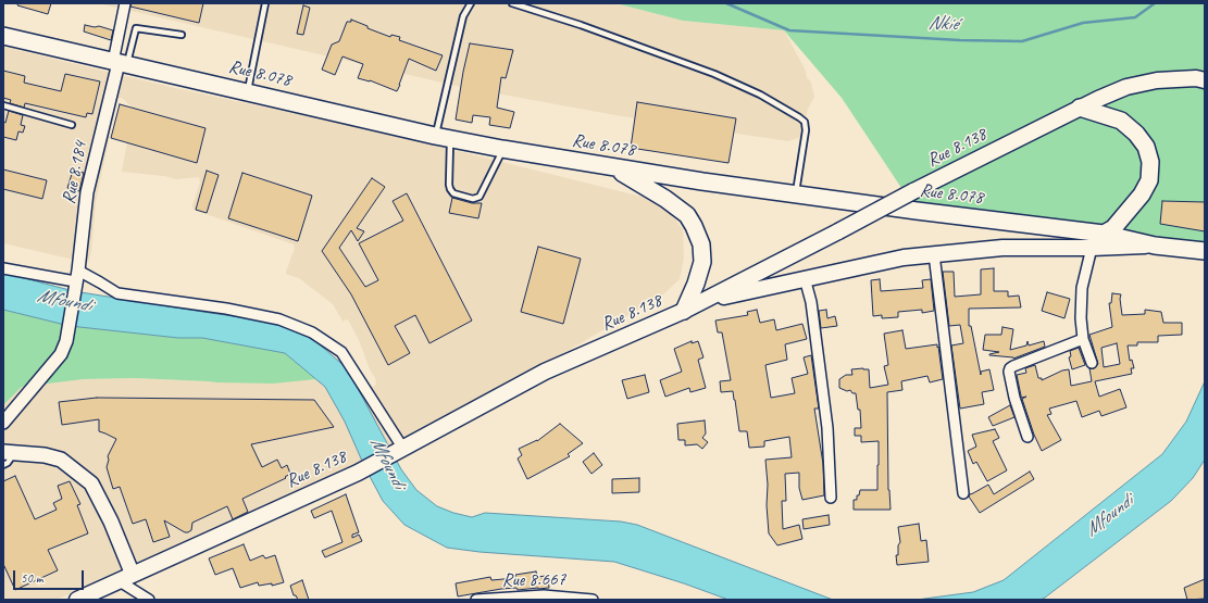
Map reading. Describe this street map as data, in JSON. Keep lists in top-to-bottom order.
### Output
{
  "streets": {
    "highway": ["Rue 8.078"],
    "main road": ["Rue 8.138"],
    "street": ["Rue 8.184", "Rue 8.667"]
  },
  "crossings": [
    ["Rue 8.078", "Rue 8.184"]
  ],
  "water": ["Nkié", "Mfoundi"],
  "scale_bar": "50 m"
}
